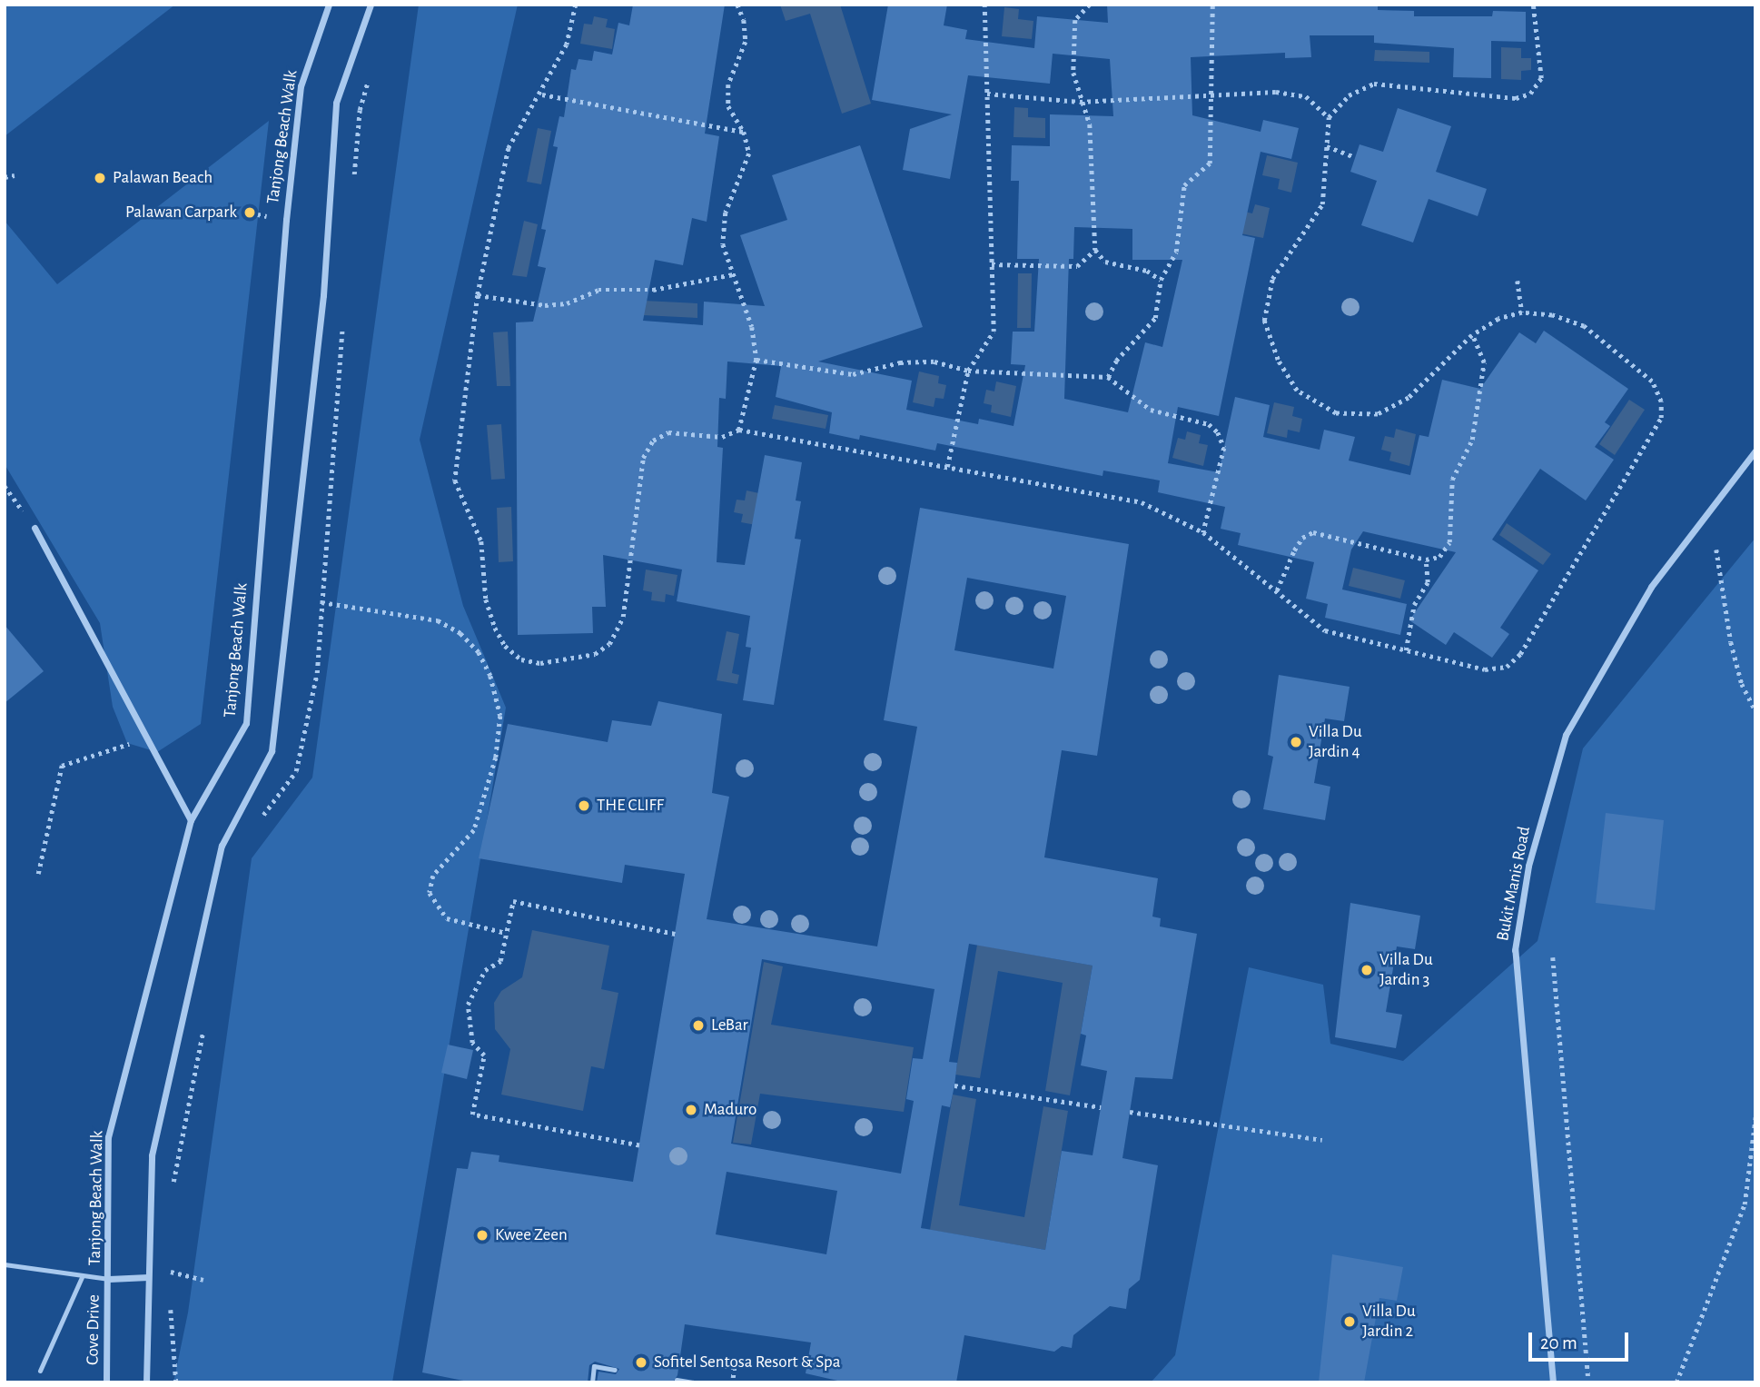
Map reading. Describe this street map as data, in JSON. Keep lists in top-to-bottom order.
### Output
{
  "streets": {
    "street": ["Tanjong Beach Walk", "Bukit Manis Road", "Cove Drive"]
  },
  "crossings": [
    ["Tanjong Beach Walk", "Cove Drive"]
  ],
  "places": [
    "Palawan Beach",
    "Palawan Carpark",
    "Villa Du Jardin 4",
    "THE CLIFF",
    "Villa Du Jardin 3",
    "LeBar",
    "Maduro",
    "Kwee Zeen",
    "Villa Du Jardin 2",
    "Sofitel Sentosa Resort & Spa"
  ],
  "scale_bar": "20 m"
}
